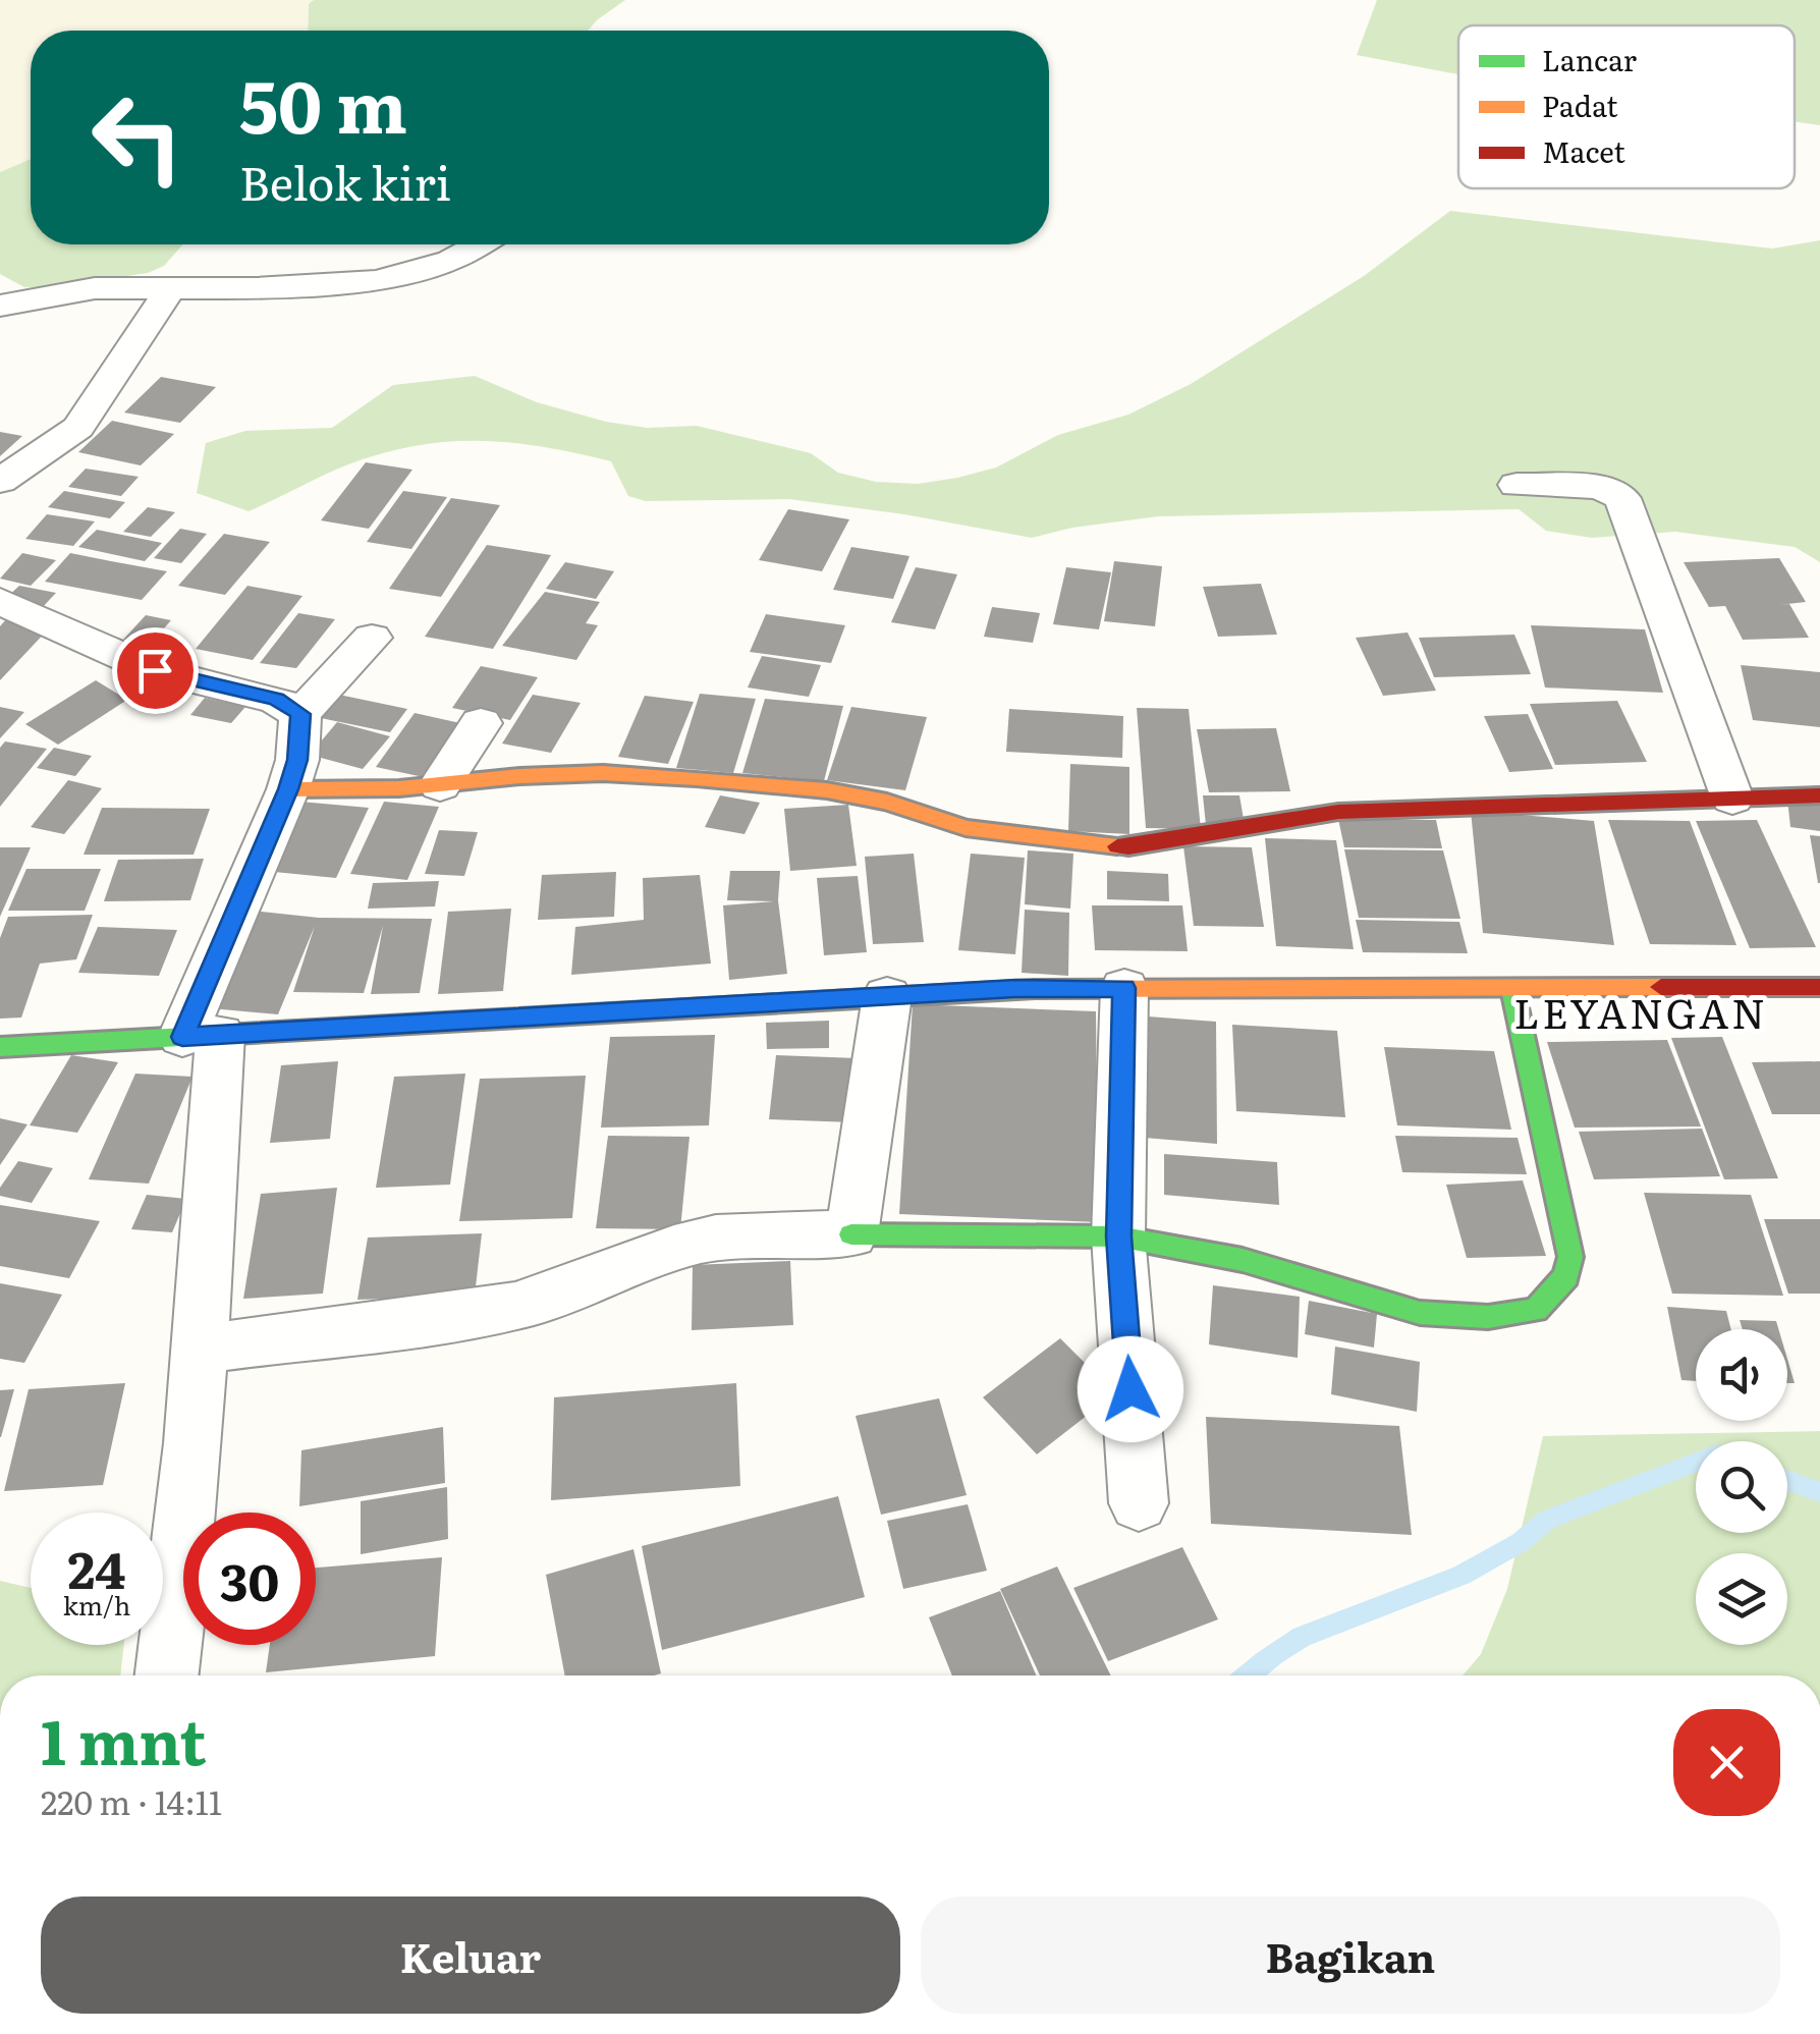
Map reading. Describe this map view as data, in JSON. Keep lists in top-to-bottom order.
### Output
{
  "districts": ["LEYANGAN"],
  "legend": ["Lancar", "Padat", "Macet"],
  "page": {
    "turn": ["50 m", "Belok kiri"],
    "speed": "24 km/h",
    "limit": "30",
    "heading": ["1 mnt", "220 m · 14:11"],
    "buttons": ["Keluar", "Bagikan"]
  }
}
